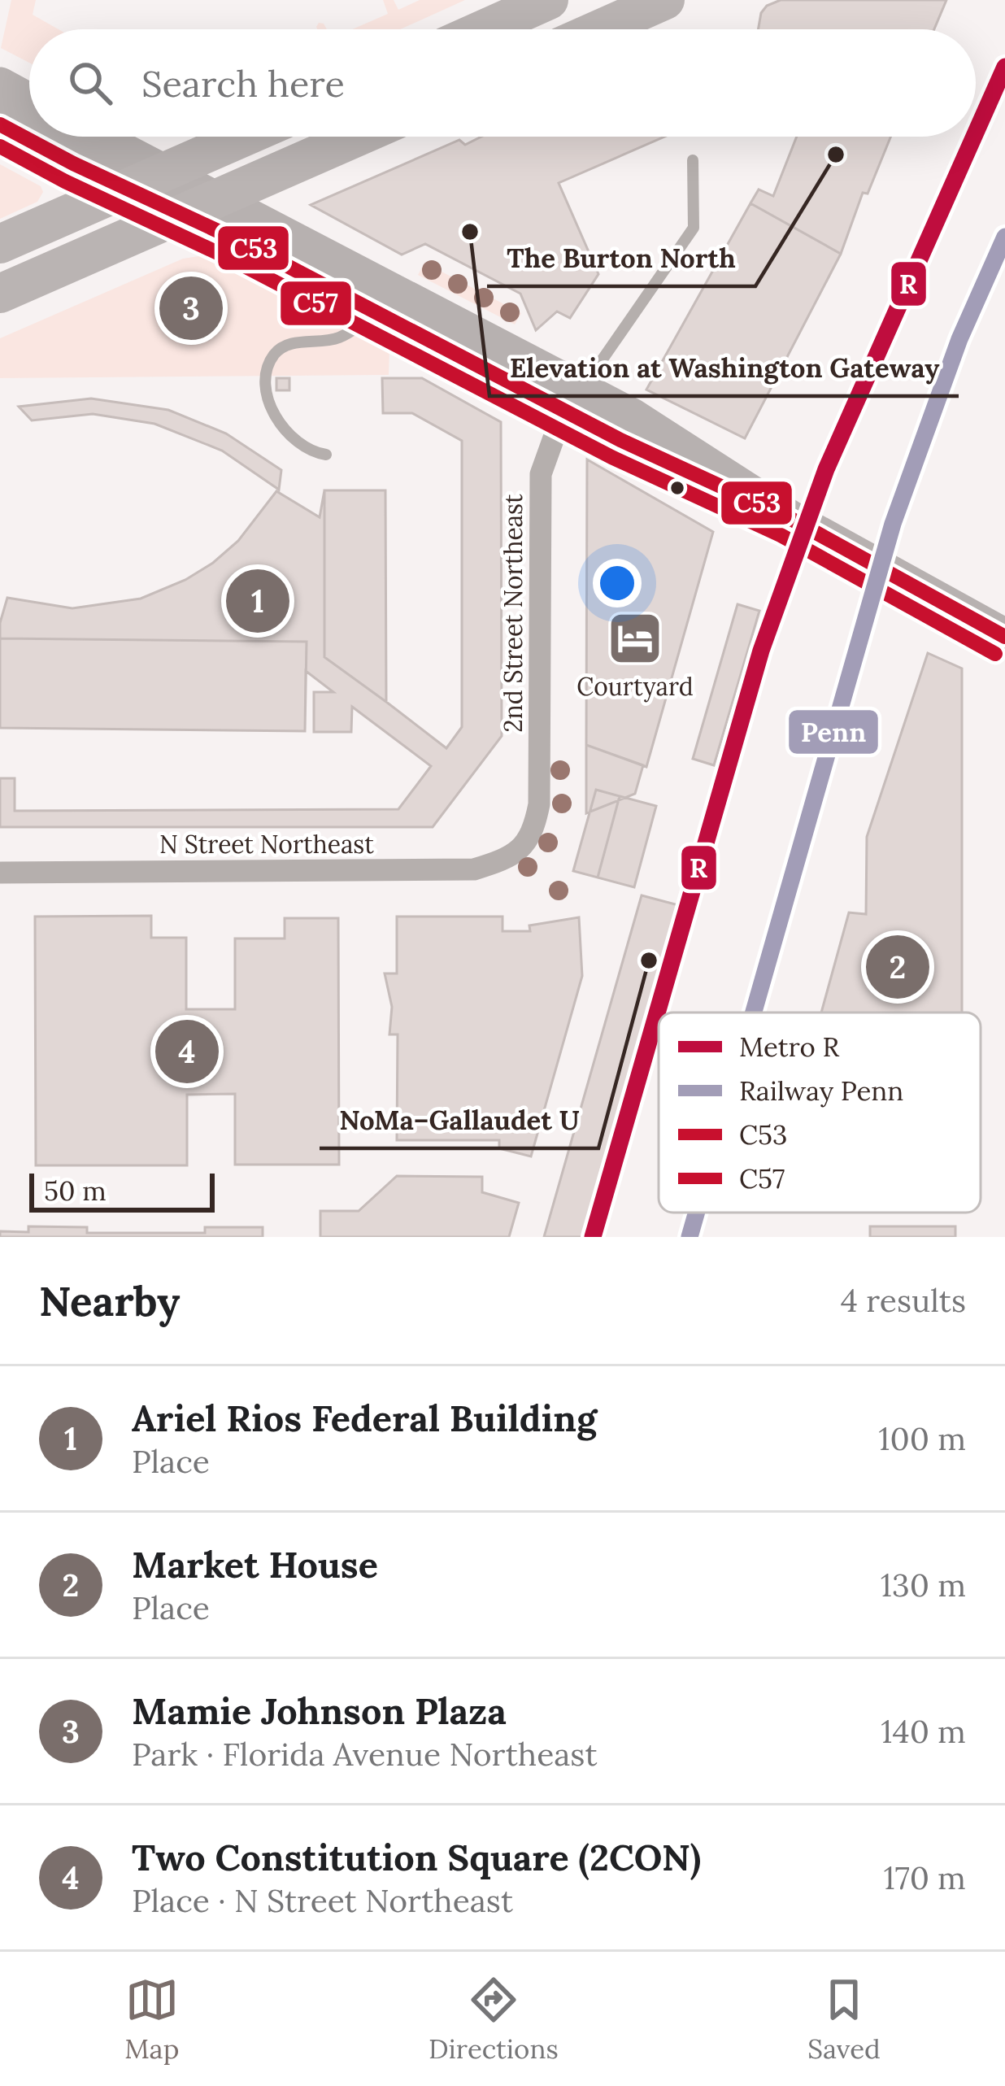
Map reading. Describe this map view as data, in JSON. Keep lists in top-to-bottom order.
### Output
{
  "streets": {
    "street": ["2nd Street Northeast", "N Street Northeast"]
  },
  "crossings": [
    ["2nd Street Northeast", "N Street Northeast"]
  ],
  "places": {
    "other": ["The Burton North", "Elevation at Washington Gateway", "NoMa–Gallaudet U"],
    "hotel": ["Courtyard"]
  },
  "lines": [
    "metro line R",
    "transit line C53",
    "transit line C57",
    "rail line Penn"
  ],
  "legend": [
    "Metro R",
    "Railway Penn",
    "C53",
    "C57"
  ],
  "scale_bar": "50 m",
  "page": {
    "search": "Search here",
    "pins": [
      "3",
      "1",
      "2",
      "4"
    ],
    "scale": "50 m",
    "heading": ["Nearby", "4 results"],
    "list": [
      {
        "mark": "1",
        "name": "Ariel Rios Federal Building",
        "note": "Place",
        "value": "100 m"
      },
      {
        "mark": "2",
        "name": "Market House",
        "note": "Place",
        "value": "130 m"
      },
      {
        "mark": "3",
        "name": "Mamie Johnson Plaza",
        "note": "Park · Florida Avenue Northeast",
        "value": "140 m"
      },
      {
        "mark": "4",
        "name": "Two Constitution Square (2CON)",
        "note": "Place · N Street Northeast",
        "value": "170 m"
      }
    ],
    "nav": ["Map", "Directions", "Saved"]
  }
}
